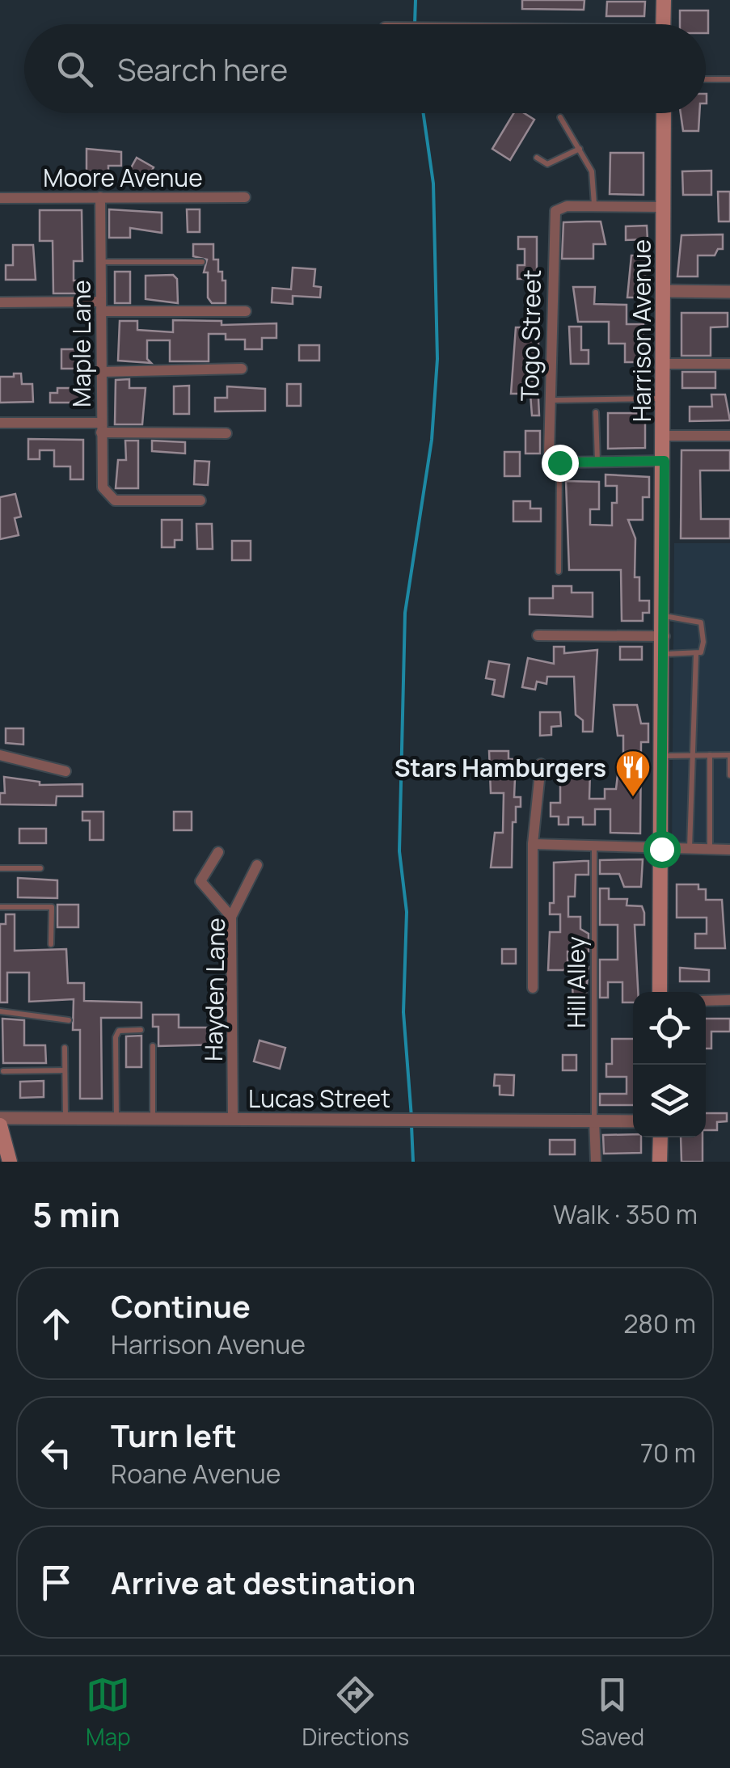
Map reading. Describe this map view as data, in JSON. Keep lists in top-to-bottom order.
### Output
{
  "streets": {
    "main road": ["Harrison Avenue"],
    "street": [
      "Moore Avenue",
      "Togo Street",
      "Maple Lane",
      "Hayden Lane",
      "Lucas Street"
    ],
    "lane": ["Hill Alley"]
  },
  "crossings": [
    ["Moore Avenue", "Maple Lane"],
    ["Hill Alley", "Lucas Street"],
    ["Hayden Lane", "Lucas Street"]
  ],
  "places": {
    "restaurant": ["Stars Hamburgers"]
  },
  "page": {
    "search": "Search here",
    "heading": ["5 min", "Walk · 350 m"],
    "list": [
      ["Continue", "Harrison Avenue", "280 m"],
      ["Turn left", "Roane Avenue", "70 m"],
      "Arrive at destination"
    ],
    "nav": ["Map", "Directions", "Saved"]
  }
}
